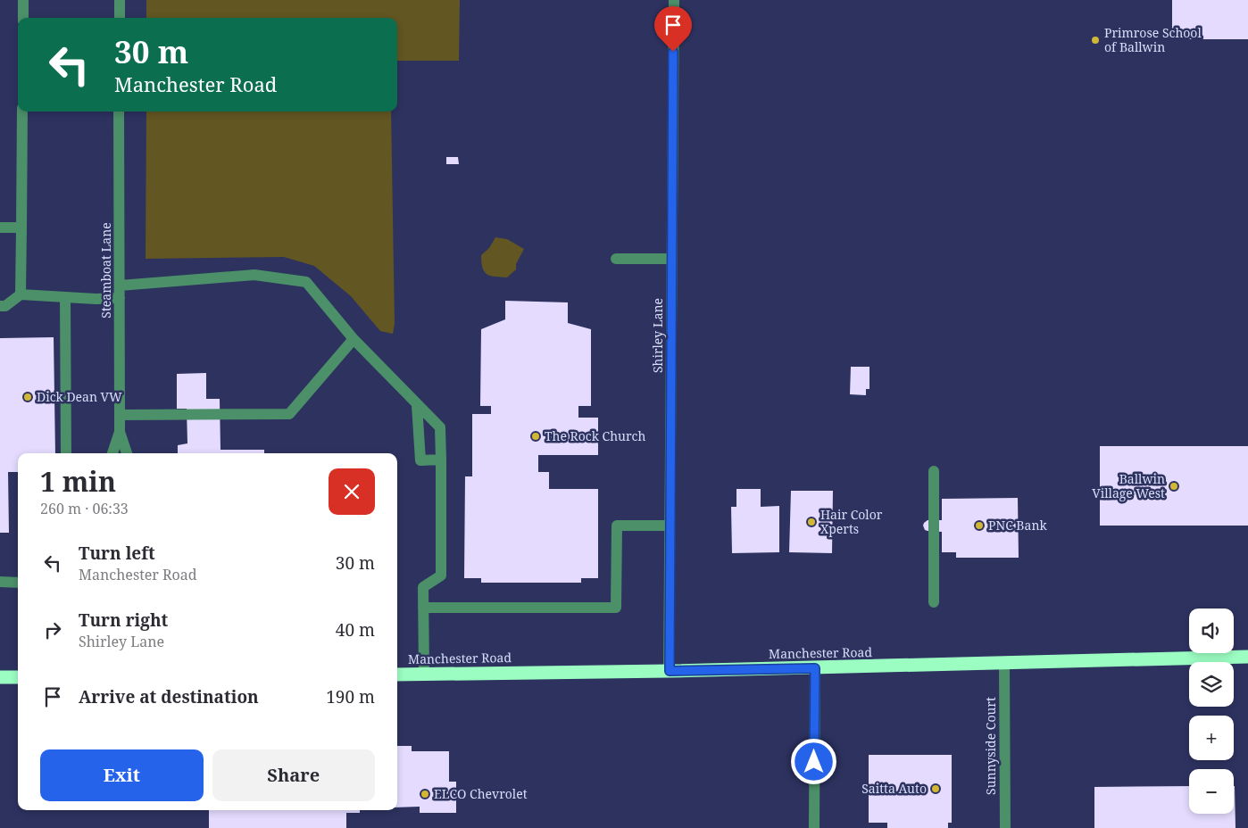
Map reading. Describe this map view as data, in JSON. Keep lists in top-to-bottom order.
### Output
{
  "streets": {
    "highway": ["Manchester Road"],
    "street": ["Steamboat Lane", "Shirley Lane", "Sunnyside Court"]
  },
  "crossings": [
    ["Shirley Lane", "Manchester Road"],
    ["Manchester Road", "Sunnyside Court"]
  ],
  "places": [
    "Primrose School of Ballwin",
    "Dick Dean VW",
    "The Rock Church",
    "Ballwin Village West",
    "Hair Color Xperts",
    "PNC Bank",
    "Saitta Auto",
    "ELCO Chevrolet"
  ],
  "page": {
    "turn": ["30 m", "Manchester Road"],
    "heading": ["1 min", "260 m · 06:33"],
    "list": [
      {
        "name": "Turn left",
        "note": "Manchester Road",
        "value": "30 m"
      },
      {
        "name": "Turn right",
        "note": "Shirley Lane",
        "value": "40 m"
      },
      {
        "name": "Arrive at destination",
        "value": "190 m"
      }
    ],
    "map_buttons": ["+", "−"],
    "buttons": ["Exit", "Share"]
  }
}
